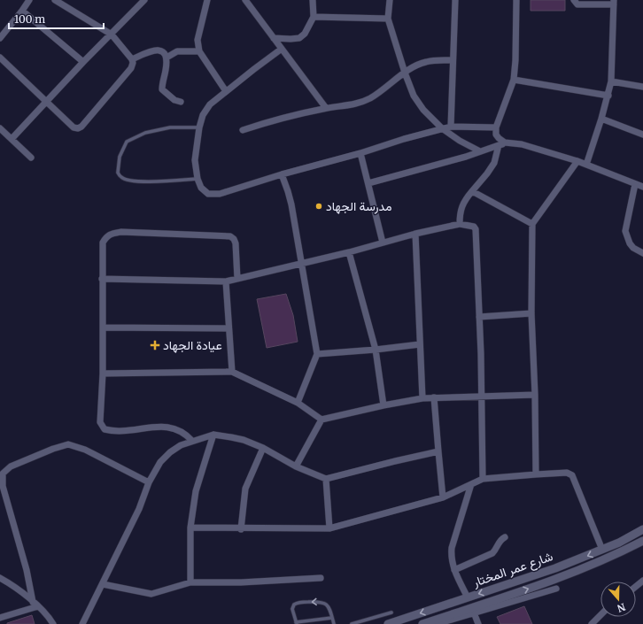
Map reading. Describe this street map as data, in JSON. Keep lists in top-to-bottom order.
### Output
{
  "streets": {
    "street": ["شارع عمر المختار"]
  },
  "places": {
    "other": ["مدرسة الجهاد"],
    "health": ["عيادة الجهاد"]
  },
  "scale_bar": "100 m",
  "north": "bottom"
}
